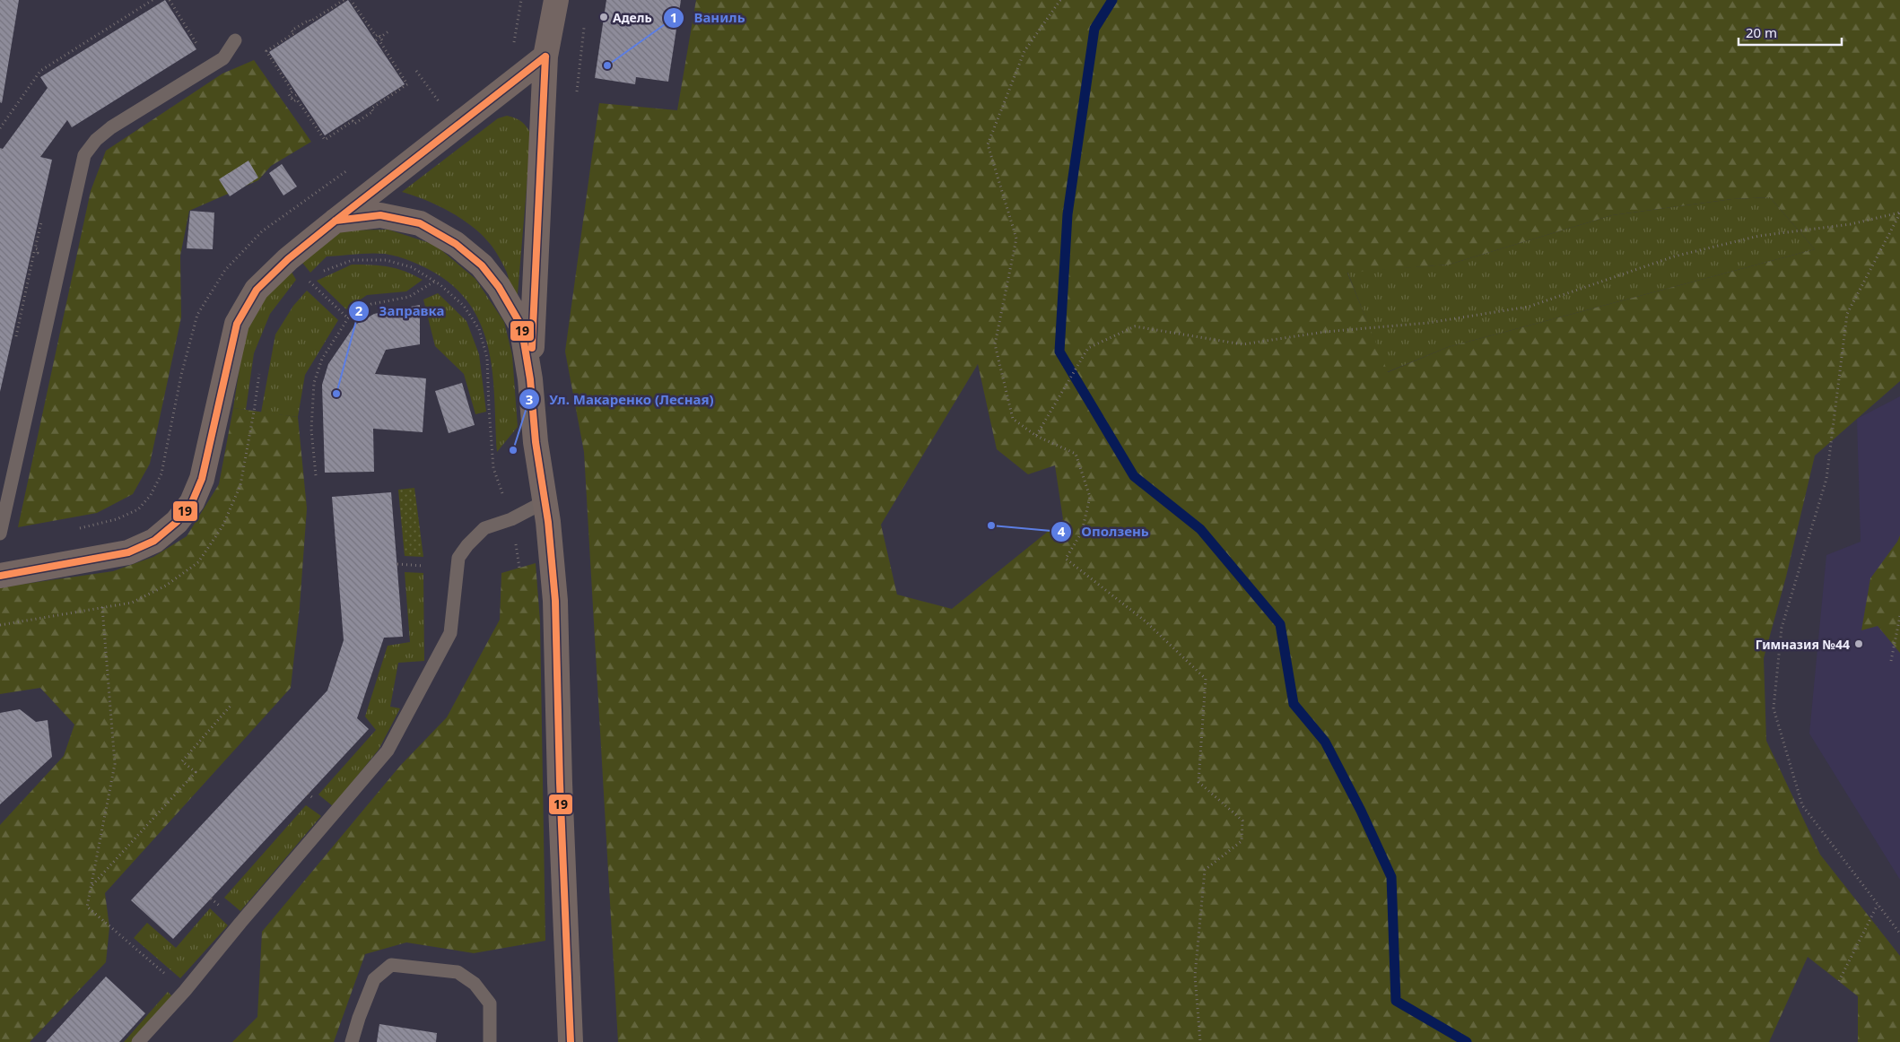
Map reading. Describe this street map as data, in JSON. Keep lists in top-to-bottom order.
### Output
{
  "places": [
    "Адель",
    "Ваниль",
    "Заправка",
    "Ул. Макаренко (Лесная)",
    "Оползень",
    "Гимназия №44"
  ],
  "lines": ["transit line 19"],
  "scale_bar": "20 m"
}
